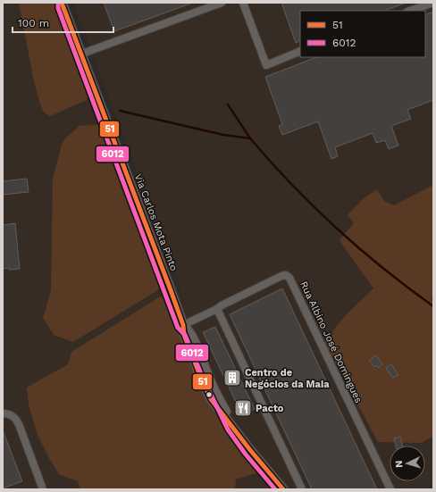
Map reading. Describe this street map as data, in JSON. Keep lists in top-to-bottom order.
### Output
{
  "streets": {
    "main road": ["Via Carlos Mota Pinto"],
    "street": ["Rua Albino José Domingues"]
  },
  "crossings": [
    ["Via Carlos Mota Pinto", "Rua Albino José Domingues"]
  ],
  "places": {
    "building": ["Centro de Negócios da Maia"],
    "restaurant": ["Pacto"]
  },
  "lines": ["transit line 51", "transit line 6012"],
  "legend": ["51", "6012"],
  "scale_bar": "100 m",
  "north": "left"
}
